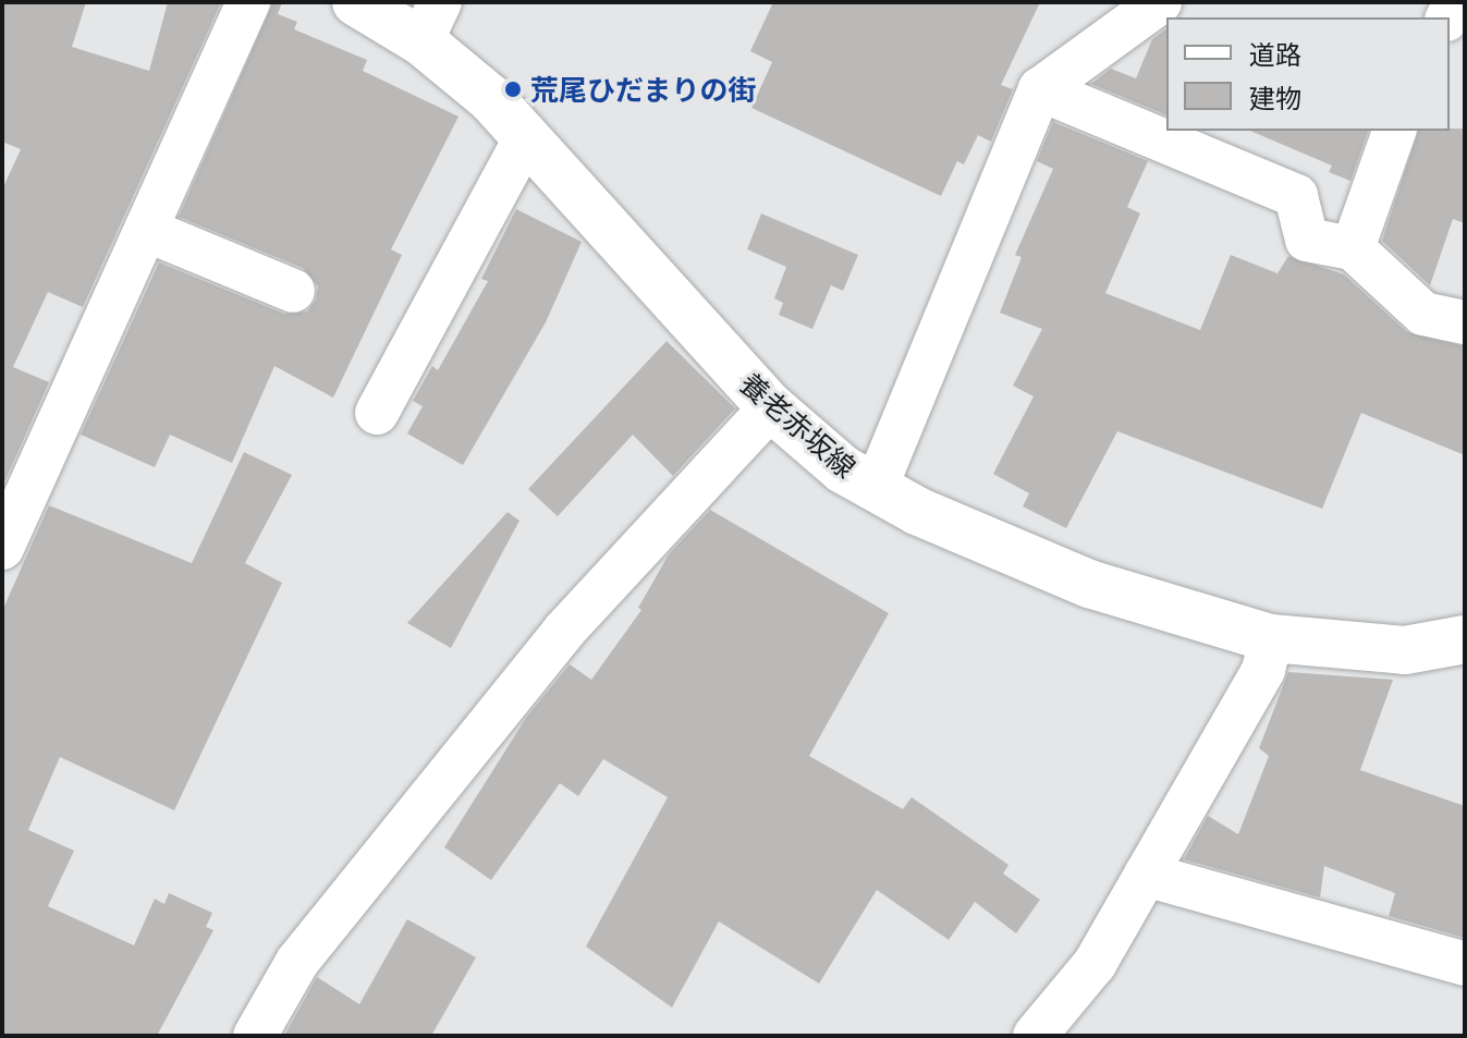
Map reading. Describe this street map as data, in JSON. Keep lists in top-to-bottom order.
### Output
{
  "streets": {
    "main road": ["養老赤坂線"]
  },
  "places": ["荒尾ひだまりの街"],
  "legend": ["道路", "建物"]
}
